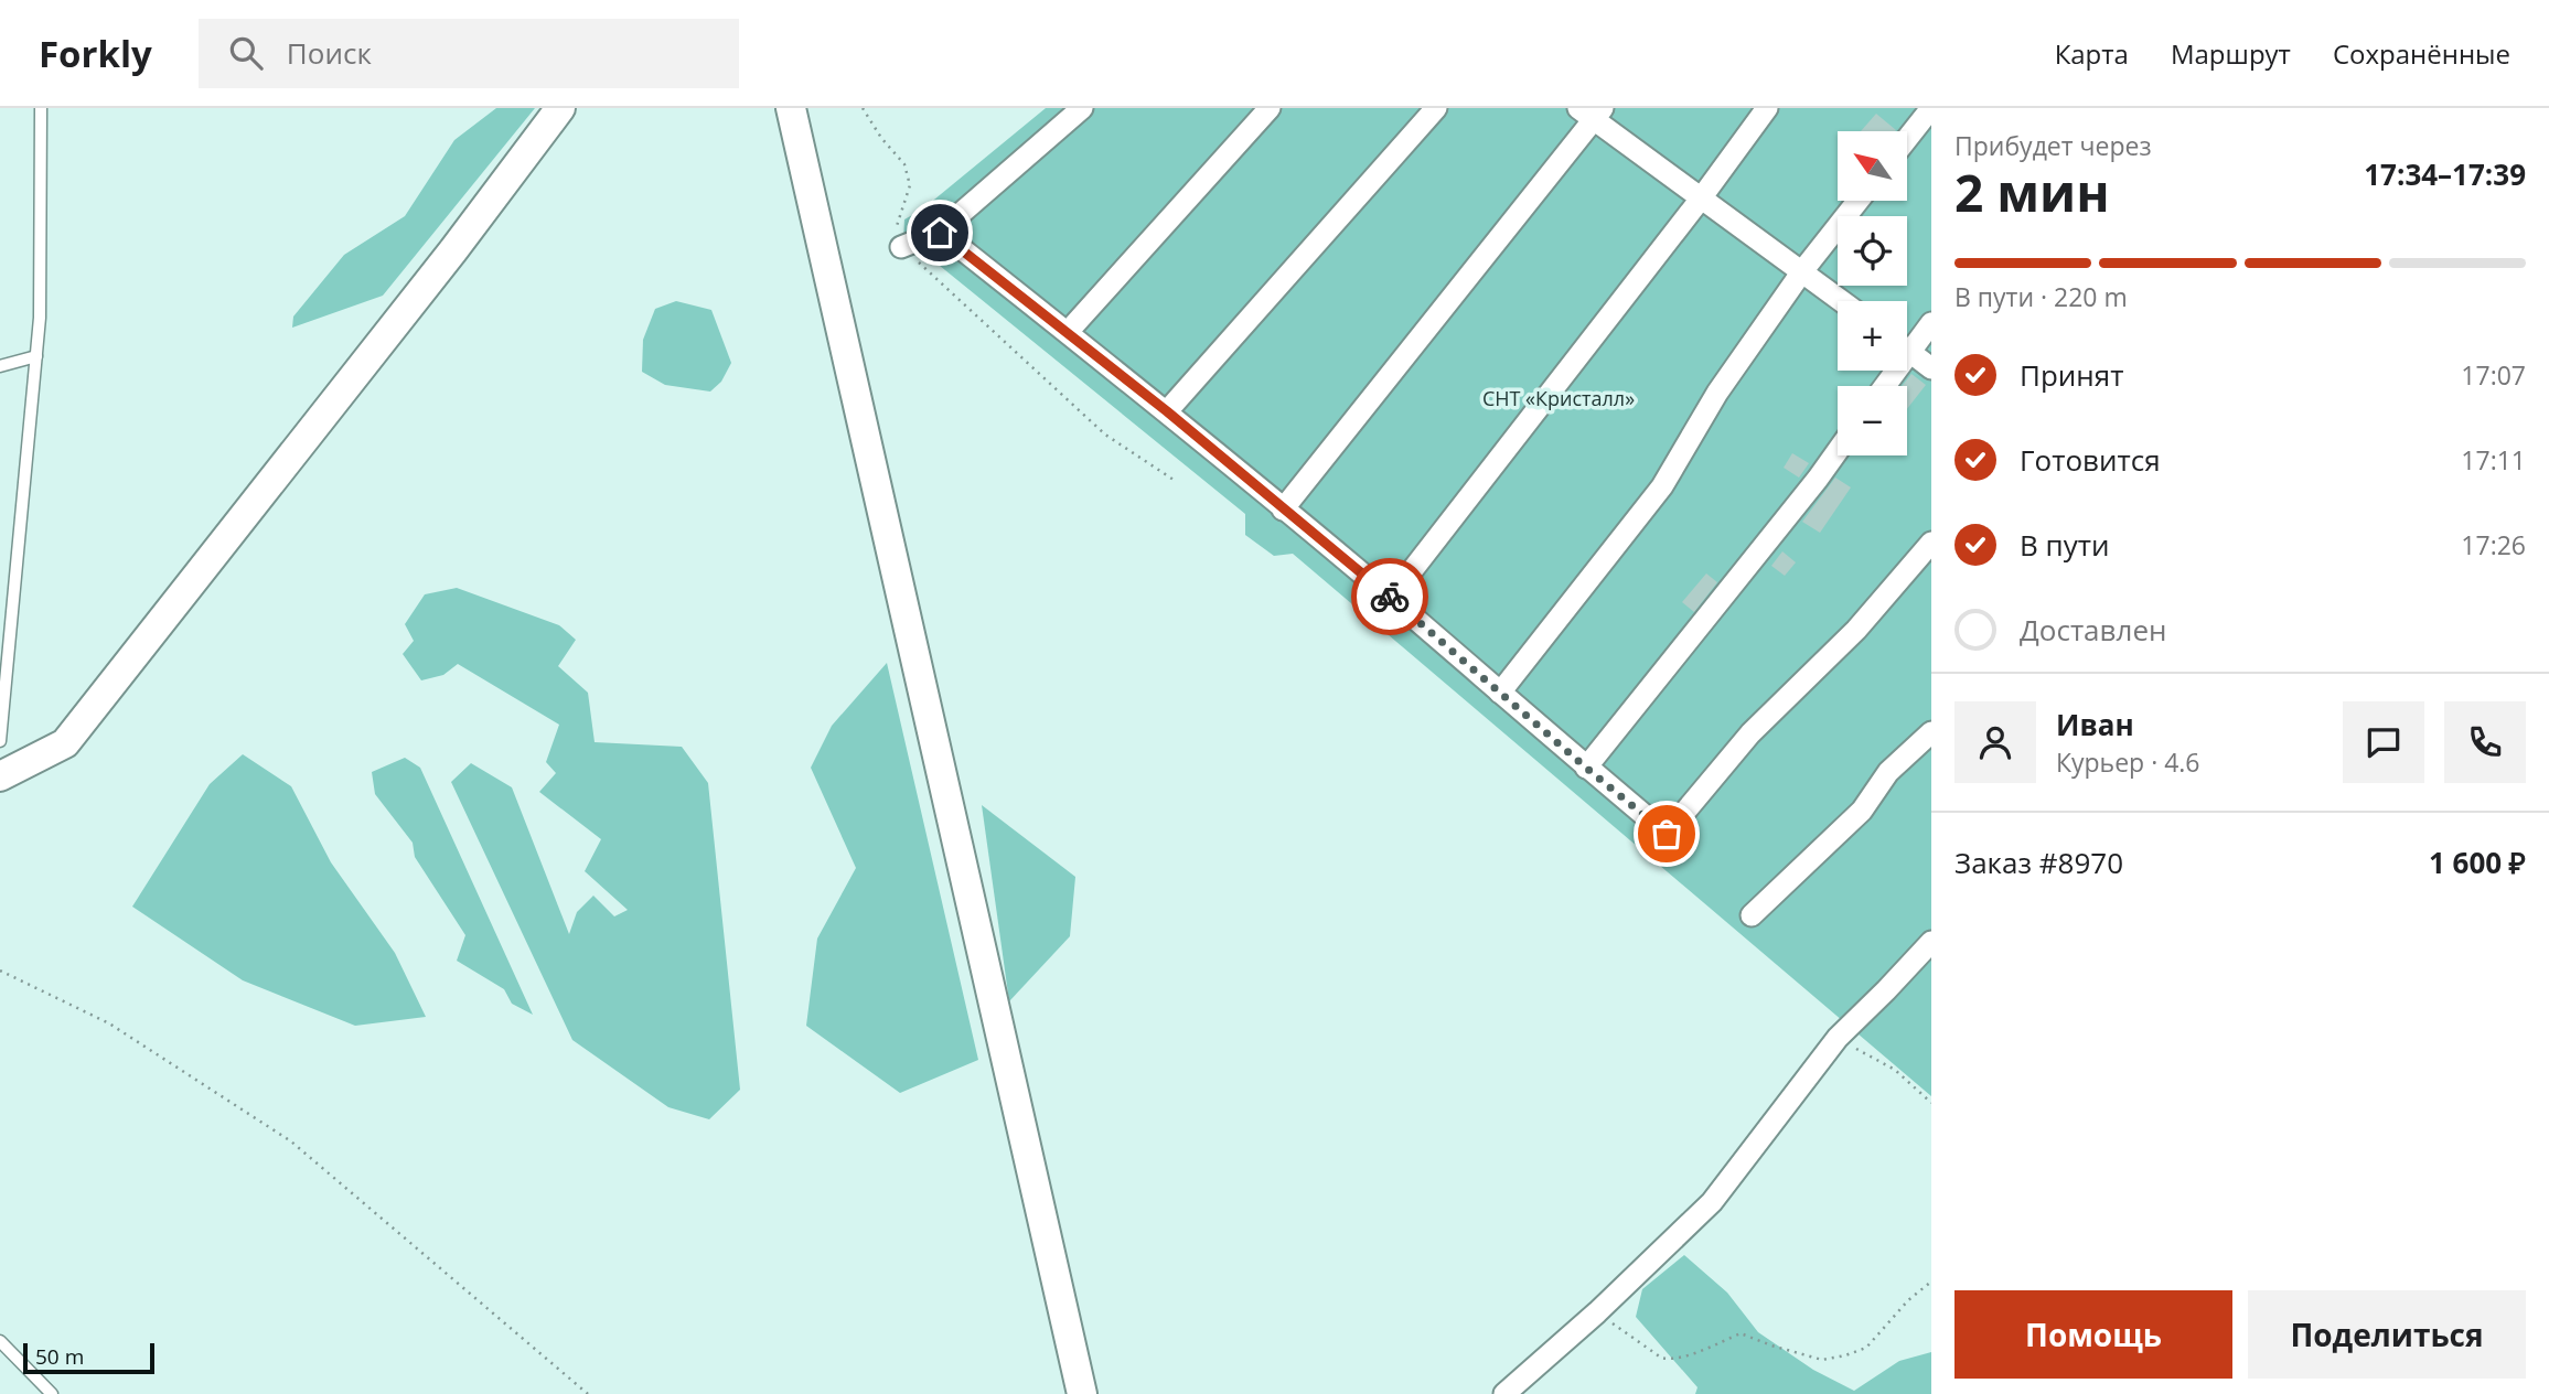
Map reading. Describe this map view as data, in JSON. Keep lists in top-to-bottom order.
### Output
{
  "parks": ["СНТ «Кристалл»"],
  "scale_bar": "50 m",
  "north": "top left",
  "page": {
    "header": "Forkly",
    "search": "Поиск",
    "nav": ["Карта", "Маршрут", "Сохранённые"],
    "heading": ["2 мин", "Прибудет через", "17:34–17:39"],
    "panel": [
      "Иван",
      "Курьер · 4.6",
      "Заказ #8970",
      "1 600 ₽"
    ],
    "map_buttons": ["+", "−"],
    "bar": "В пути · 220 m",
    "list": [
      ["Принят", "17:07"],
      ["Готовится", "17:11"],
      ["В пути", "17:26"],
      "Доставлен"
    ],
    "buttons": ["Помощь", "Поделиться"],
    "scale": "50 m"
  }
}
